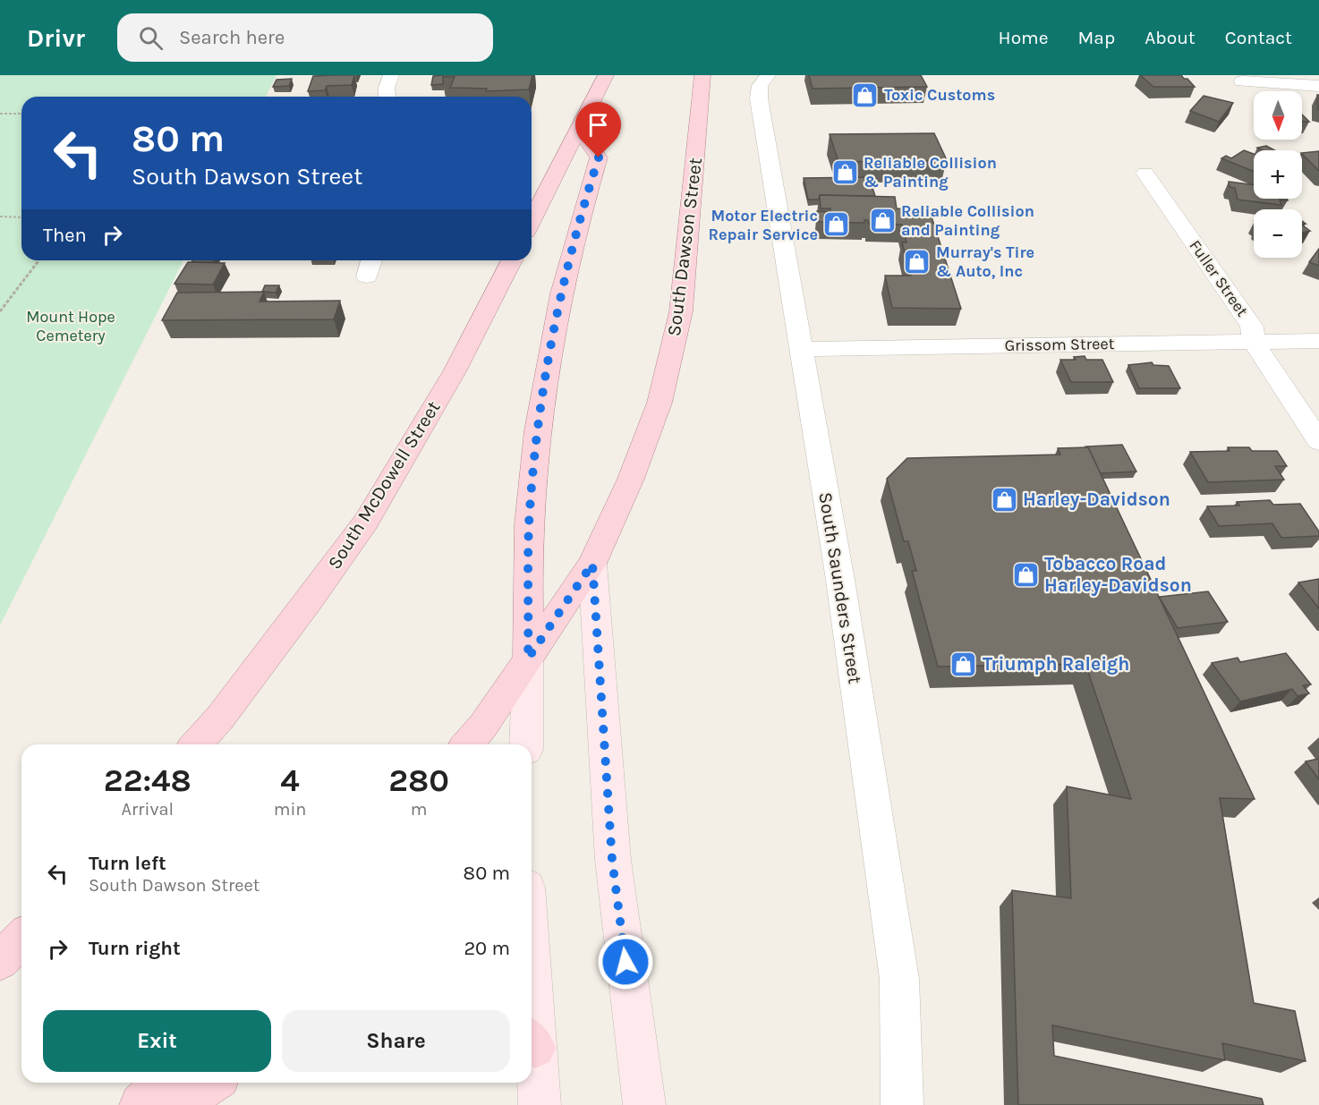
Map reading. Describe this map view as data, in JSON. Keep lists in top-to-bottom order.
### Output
{
  "streets": {
    "main road": ["South Dawson Street", "South McDowell Street"],
    "street": ["Fuller Street", "Grissom Street", "South Saunders Street"]
  },
  "crossings": [
    ["Fuller Street", "Grissom Street"],
    ["Grissom Street", "South Saunders Street"]
  ],
  "parks": ["Mount Hope Cemetery"],
  "places": {
    "shop": [
      "Toxic Customs",
      "Reliable Collision & Painting",
      "Reliable Collision and Painting",
      "Motor Electric Repair Service",
      "Murray's Tire & Auto, Inc",
      "Harley-Davidson",
      "Tobacco Road Harley-Davidson",
      "Triumph Raleigh"
    ]
  },
  "north": "bottom",
  "page": {
    "header": "Drivr",
    "search": "Search here",
    "nav": [
      "Home",
      "Map",
      "About",
      "Contact"
    ],
    "map_buttons": ["+", "−"],
    "turn": ["80 m", "South Dawson Street"],
    "then": "Then",
    "eta": [
      "22:48",
      "Arrival",
      "4",
      "min",
      "280",
      "m"
    ],
    "list": [
      {
        "name": "Turn left",
        "note": "South Dawson Street",
        "value": "80 m"
      },
      {
        "name": "Turn right",
        "value": "20 m"
      }
    ],
    "buttons": ["Exit", "Share"]
  }
}
